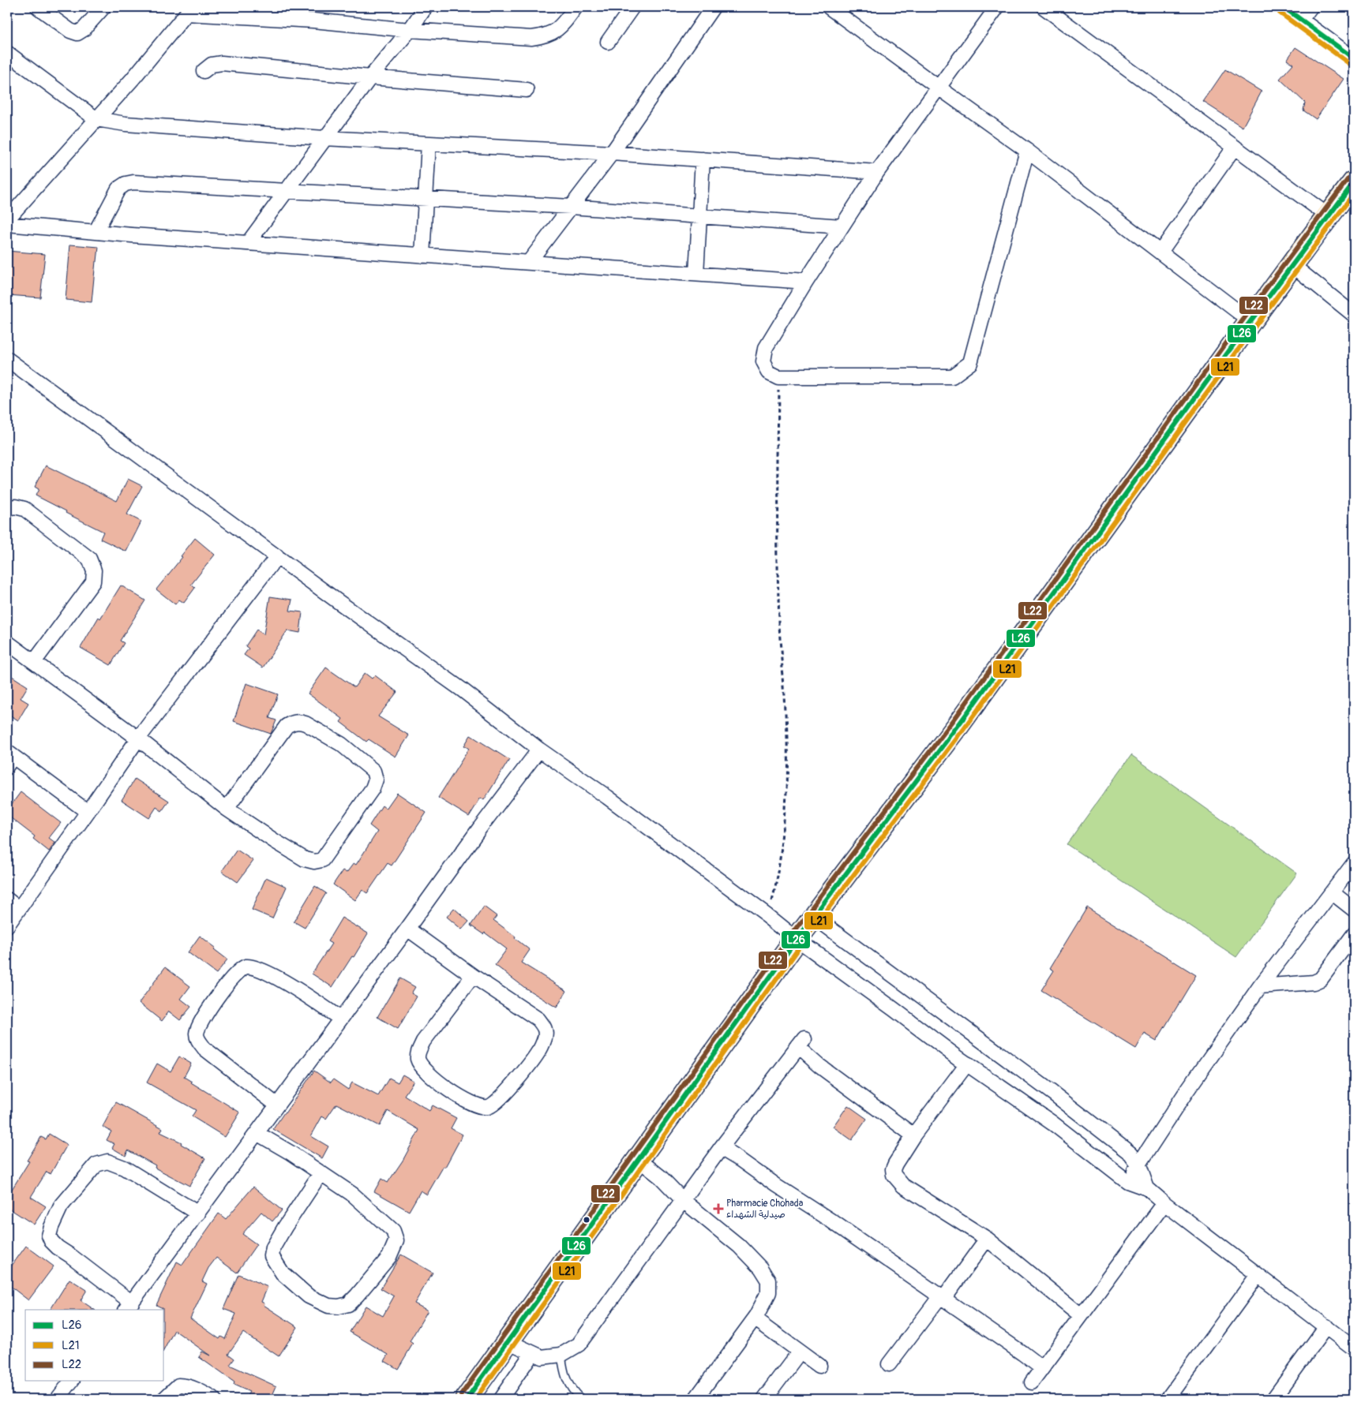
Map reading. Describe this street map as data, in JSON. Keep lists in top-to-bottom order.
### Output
{
  "places": {
    "health": ["Pharmacie Chohada صيدلية الشهداء"]
  },
  "lines": ["transit line L26", "transit line L21", "transit line L22"],
  "legend": ["L26", "L21", "L22"]
}
